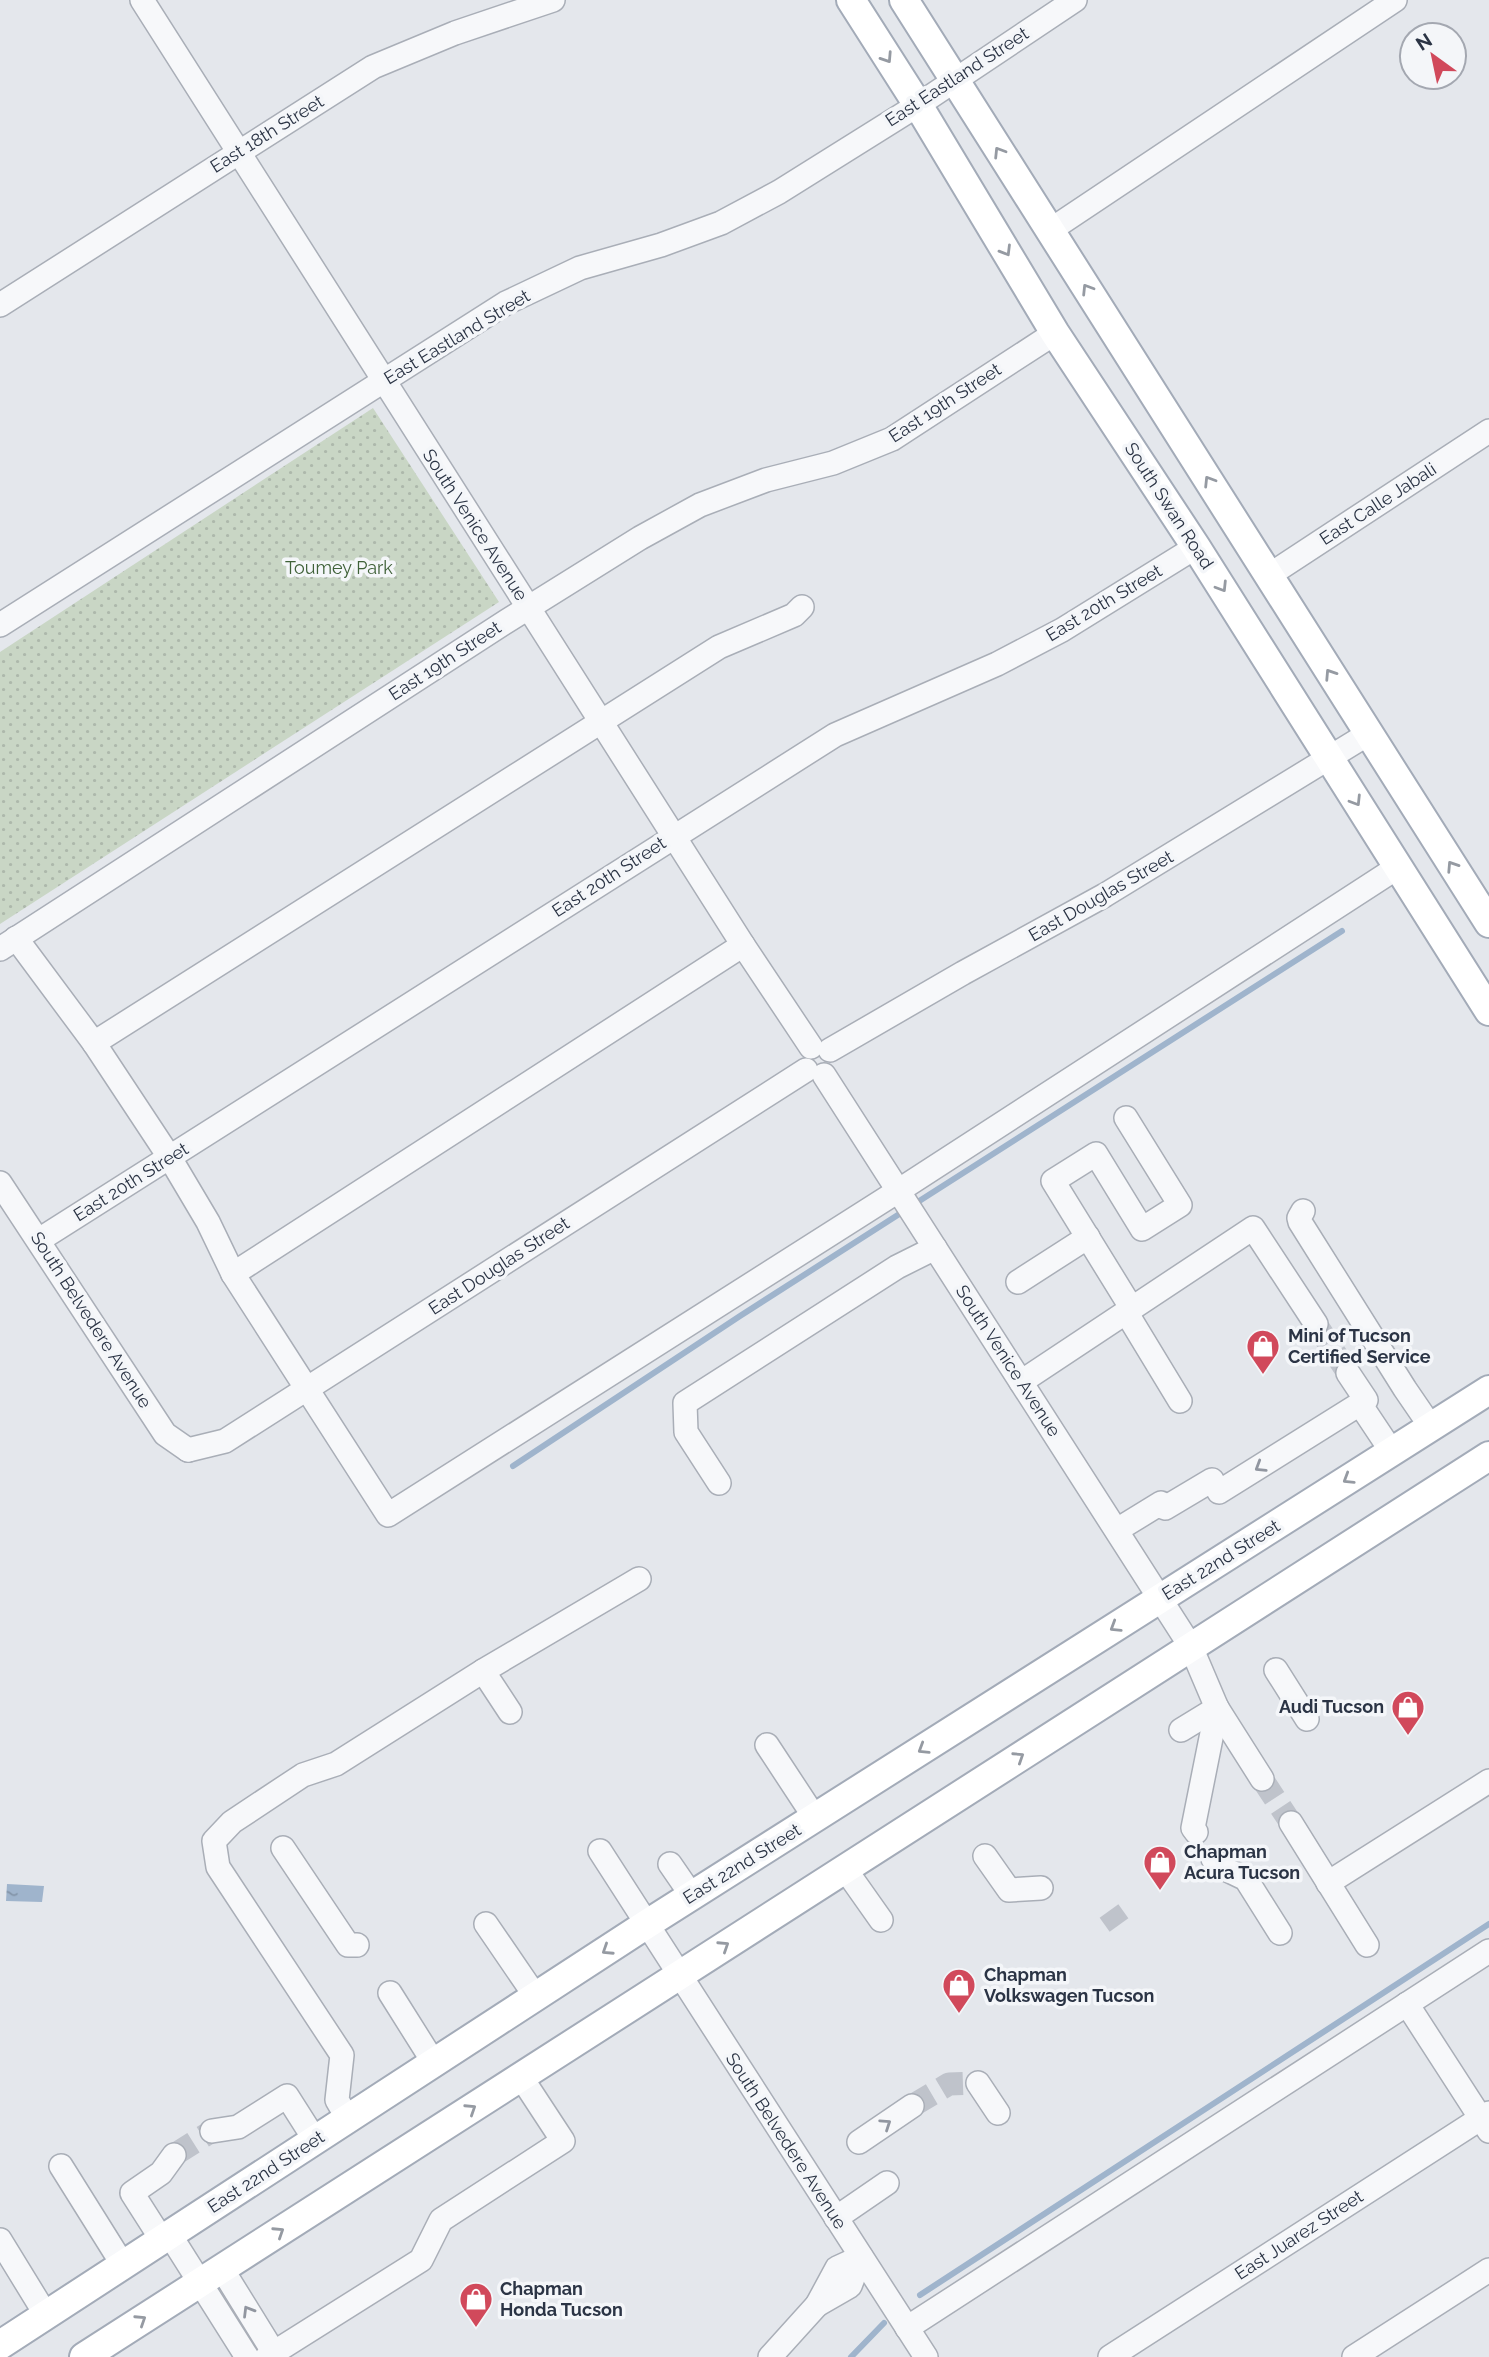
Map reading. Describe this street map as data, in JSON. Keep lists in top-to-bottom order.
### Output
{
  "streets": {
    "main road": ["South Swan Road", "East 22nd Street"],
    "street": [
      "East Eastland Street",
      "East 18th Street",
      "East 19th Street",
      "East Calle Jabali",
      "South Venice Avenue",
      "East 20th Street",
      "East Douglas Street",
      "South Belvedere Avenue",
      "East Juarez Street"
    ]
  },
  "crossings": [
    ["East Eastland Street", "South Swan Road"],
    ["East Eastland Street", "South Venice Avenue"],
    ["East 18th Street", "South Venice Avenue"],
    ["East 19th Street", "South Swan Road"],
    ["East 19th Street", "South Venice Avenue"],
    ["South Swan Road", "East 20th Street"],
    ["South Swan Road", "East Douglas Street"],
    ["South Venice Avenue", "East 20th Street"],
    ["South Venice Avenue", "East Douglas Street"],
    ["South Venice Avenue", "East 22nd Street"],
    ["East 20th Street", "South Belvedere Avenue"],
    ["East Douglas Street", "South Belvedere Avenue"],
    ["South Belvedere Avenue", "East 22nd Street"]
  ],
  "parks": ["Toumey Park"],
  "places": {
    "shop": [
      "Mini of Tucson Certified Service",
      "Audi Tucson",
      "Chapman Acura Tucson",
      "Chapman Volkswagen Tucson",
      "Chapman Honda Tucson"
    ]
  },
  "north": "top left"
}
